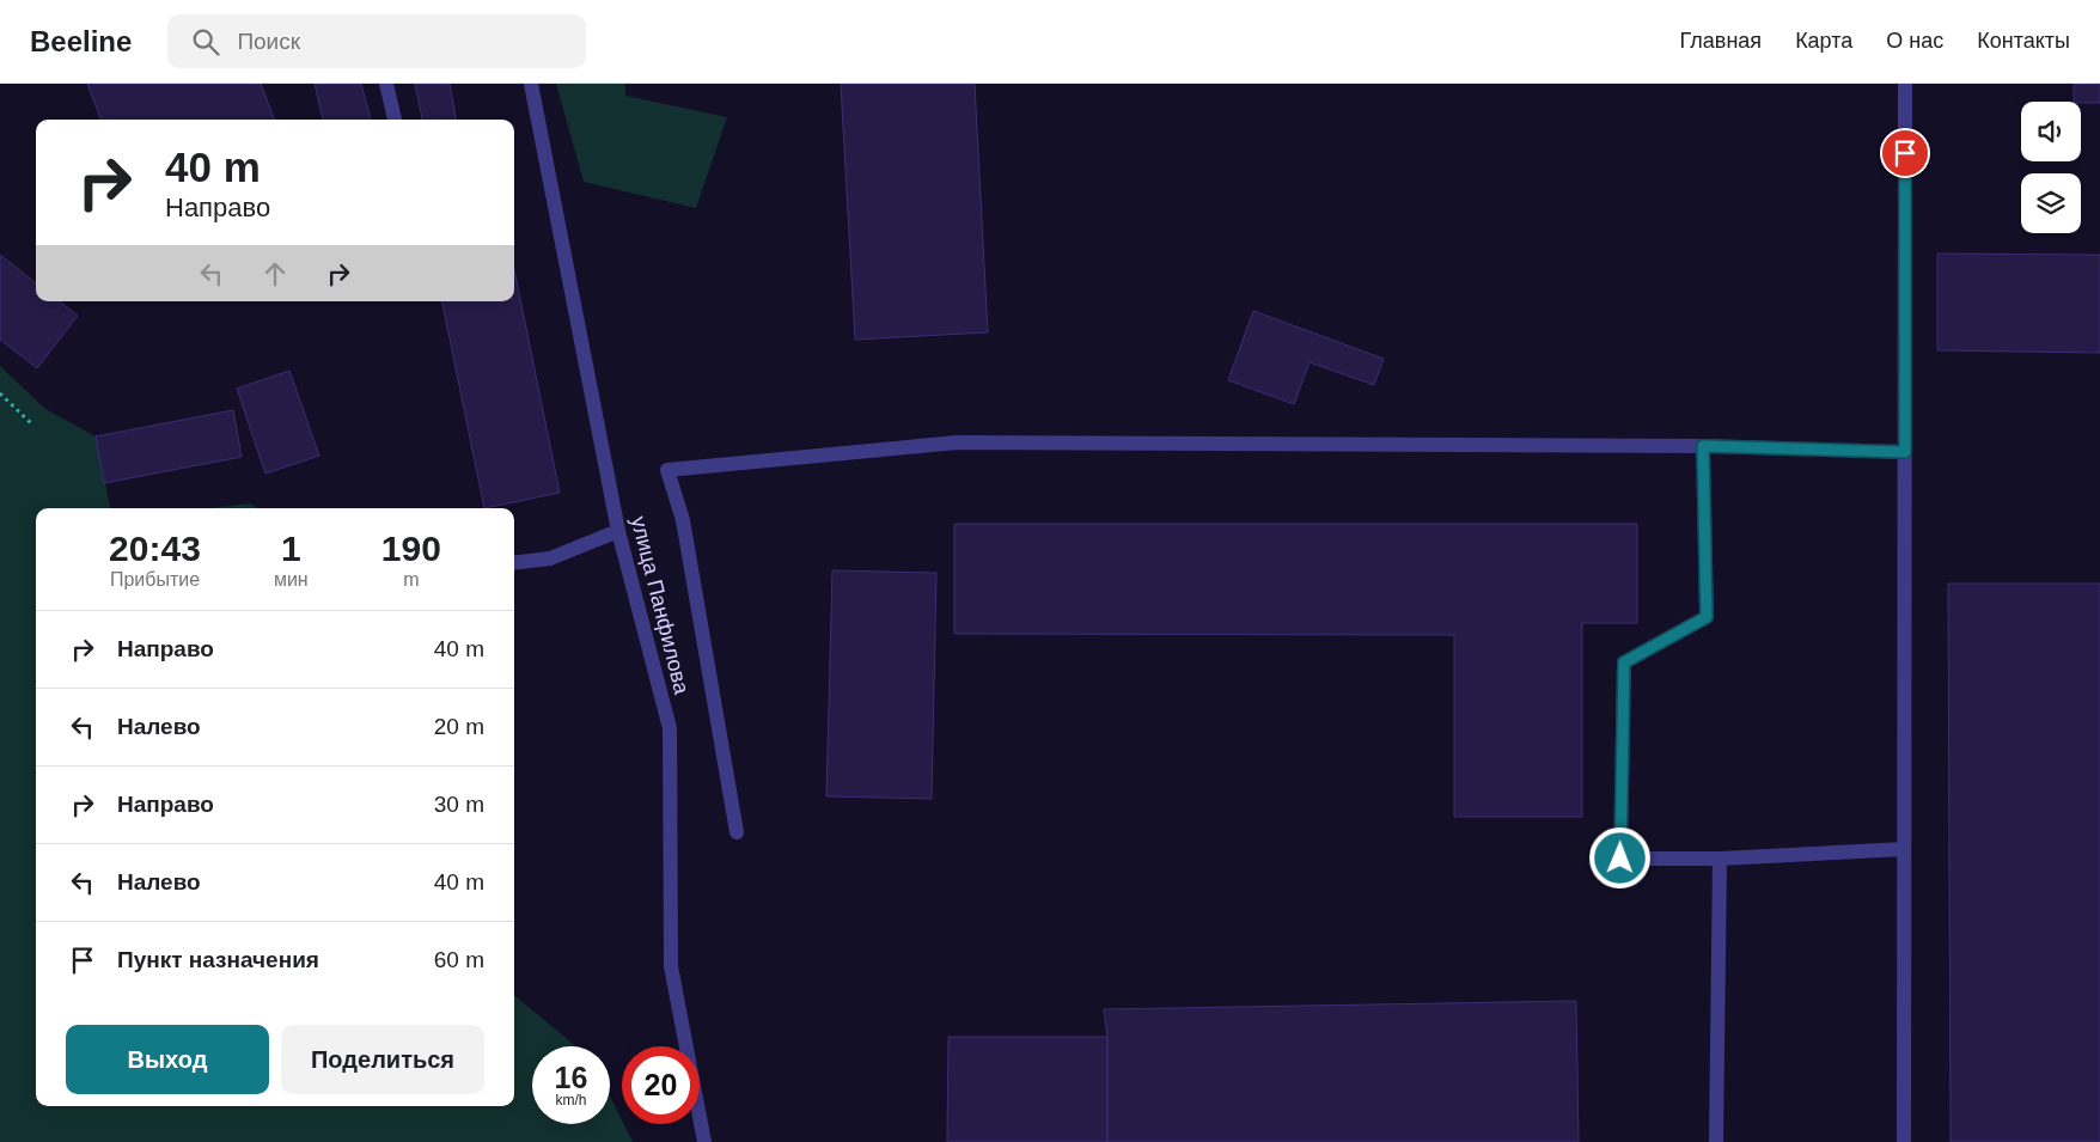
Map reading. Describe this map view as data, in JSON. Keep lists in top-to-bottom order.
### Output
{
  "streets": {
    "street": ["улица Панфилова"]
  },
  "page": {
    "header": "Beeline",
    "search": "Поиск",
    "nav": [
      "Главная",
      "Карта",
      "О нас",
      "Контакты"
    ],
    "turn": ["40 m", "Направо"],
    "eta": [
      "20:43",
      "Прибытие",
      "1",
      "мин",
      "190",
      "m"
    ],
    "list": [
      {
        "name": "Направо",
        "value": "40 m"
      },
      {
        "name": "Налево",
        "value": "20 m"
      },
      {
        "name": "Направо",
        "value": "30 m"
      },
      {
        "name": "Налево",
        "value": "40 m"
      },
      {
        "name": "Пункт назначения",
        "value": "60 m"
      }
    ],
    "buttons": ["Выход", "Поделиться"],
    "speed": "16 km/h",
    "limit": "20"
  }
}
